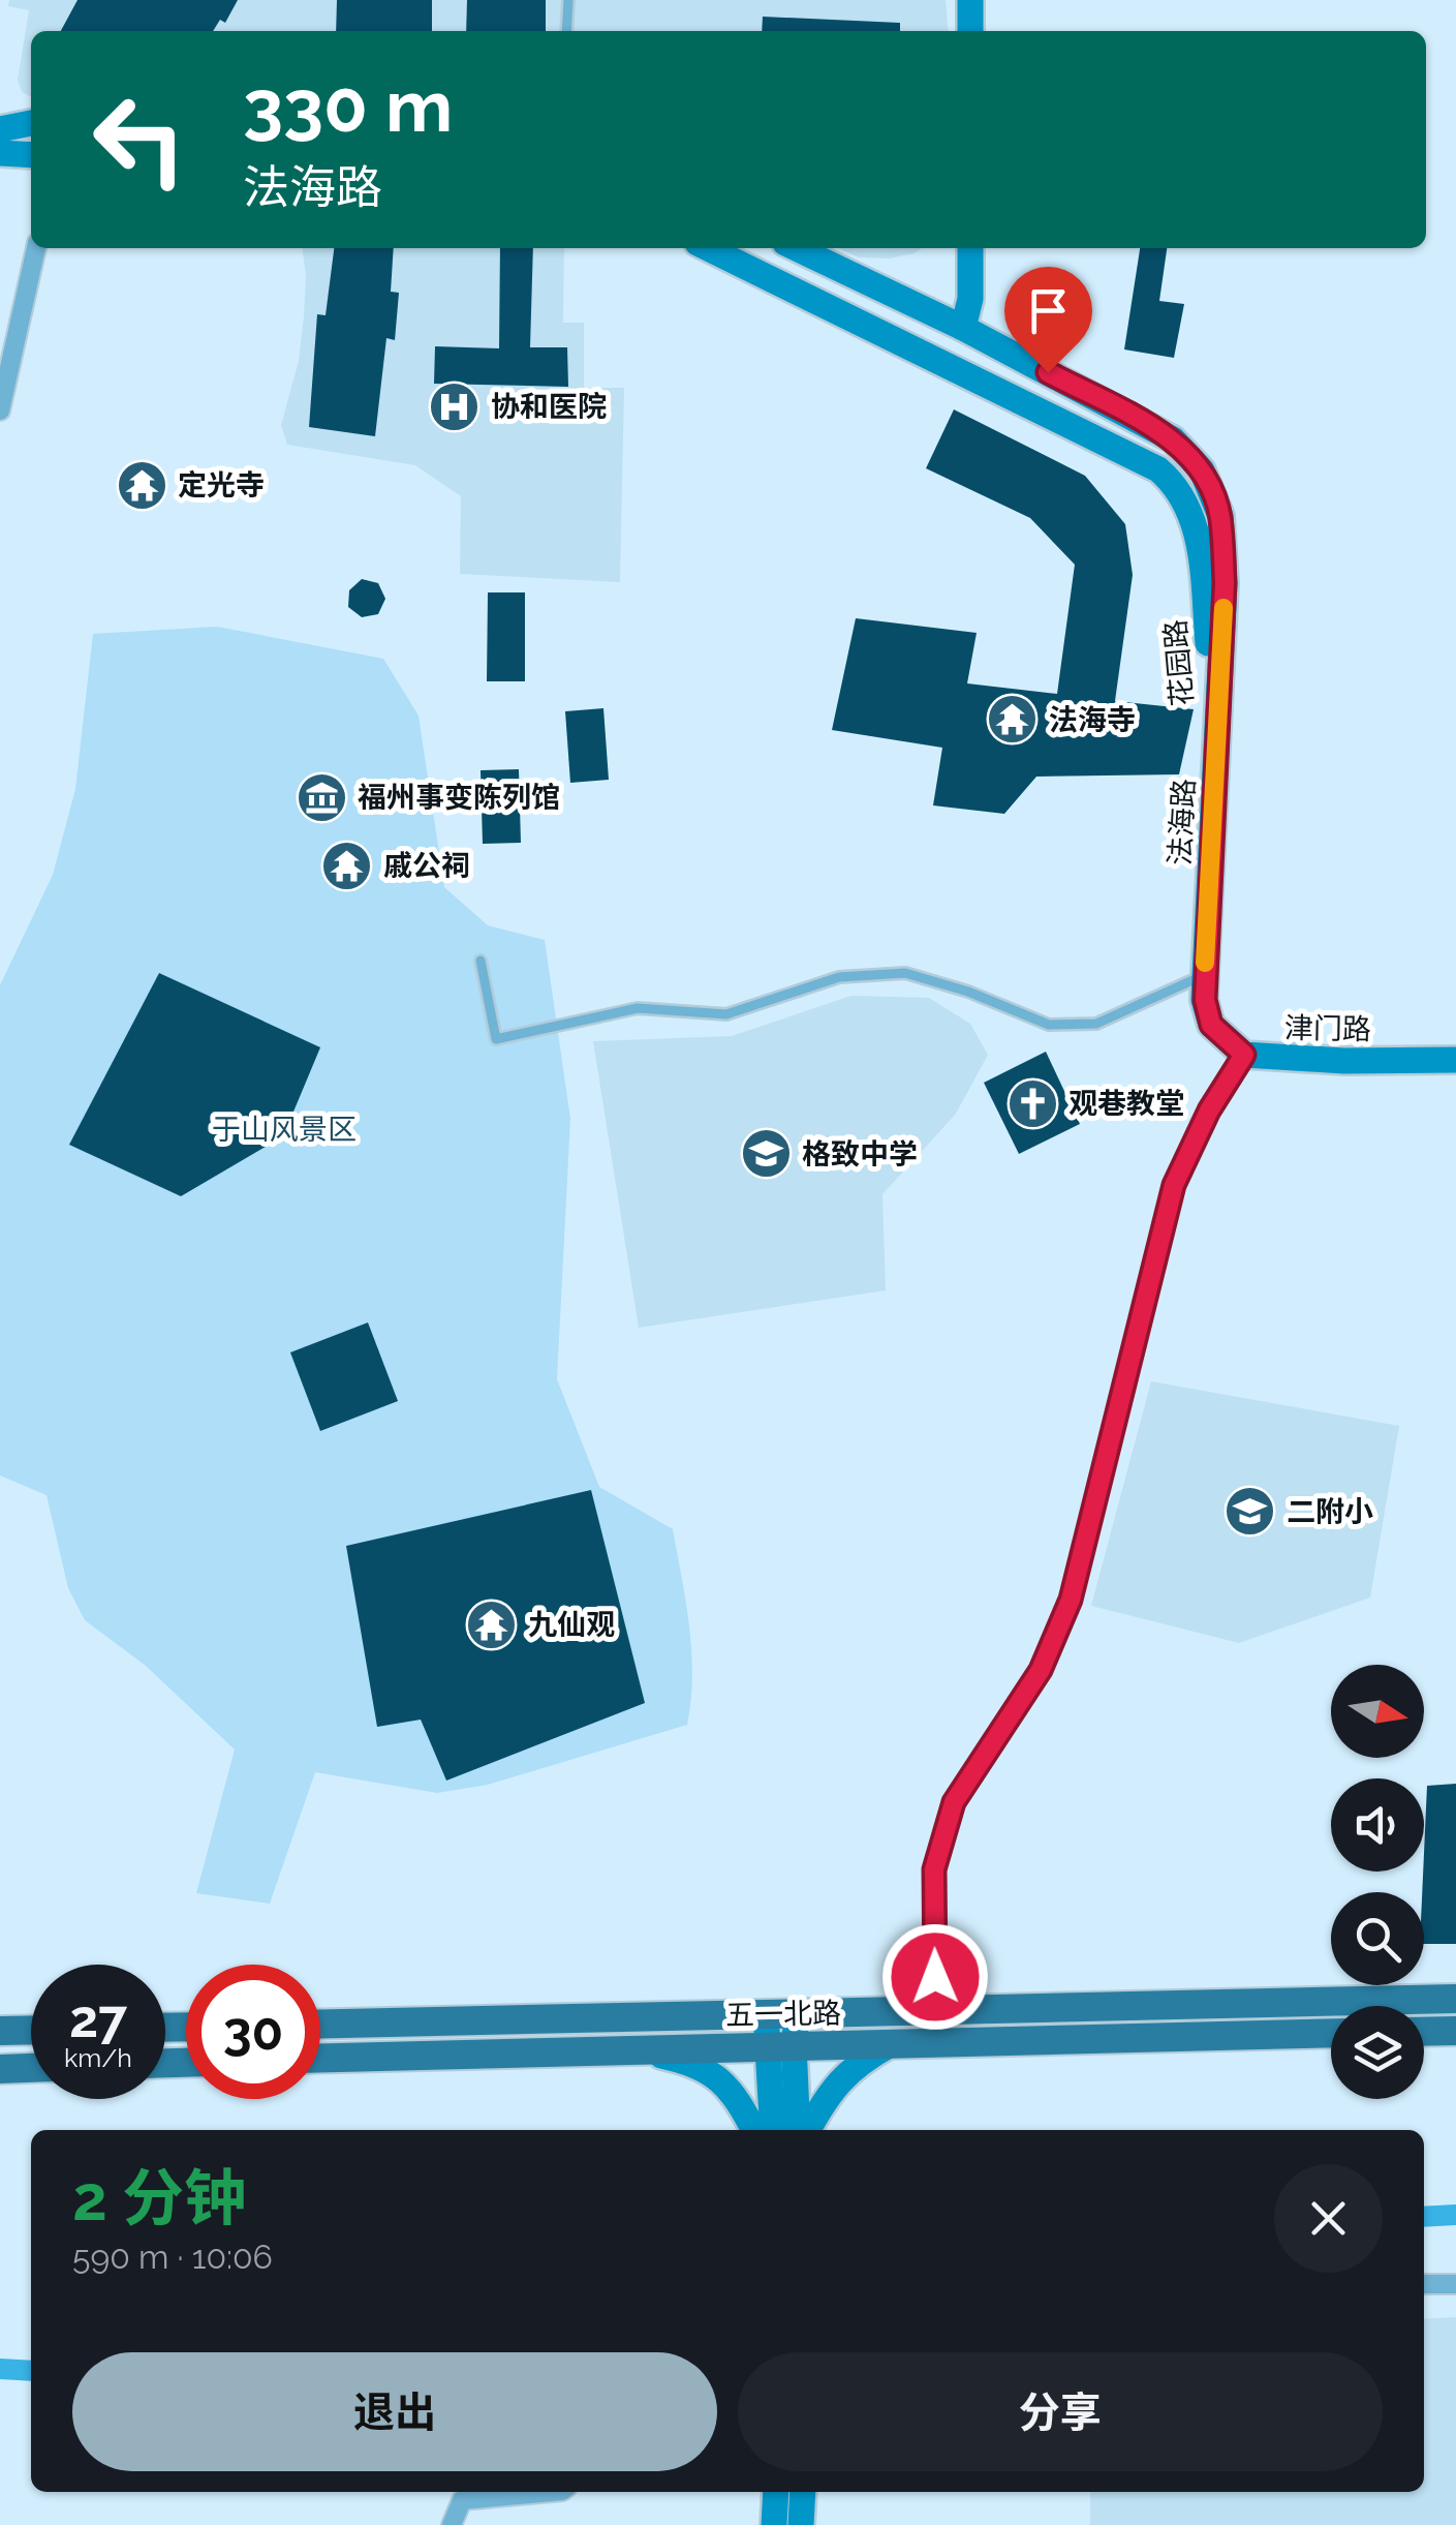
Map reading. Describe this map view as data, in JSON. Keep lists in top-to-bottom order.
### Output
{
  "streets": {
    "main road": ["五一北路"],
    "street": ["花园路", "法海路", "津门路"]
  },
  "crossings": [
    ["花园路", "法海路"],
    ["法海路", "津门路"]
  ],
  "parks": ["于山风景区"],
  "places": {
    "hospital": ["协和医院"],
    "temple": [
      "定光寺",
      "法海寺",
      "戚公祠",
      "九仙观"
    ],
    "museum": ["福州事变陈列馆"],
    "church": ["观巷教堂"],
    "school or university": ["格致中学", "二附小"]
  },
  "north": "right",
  "page": {
    "turn": ["330 m", "法海路"],
    "speed": "27 km/h",
    "limit": "30",
    "heading": ["2 分钟", "590 m · 10:06"],
    "buttons": ["退出", "分享"]
  }
}
